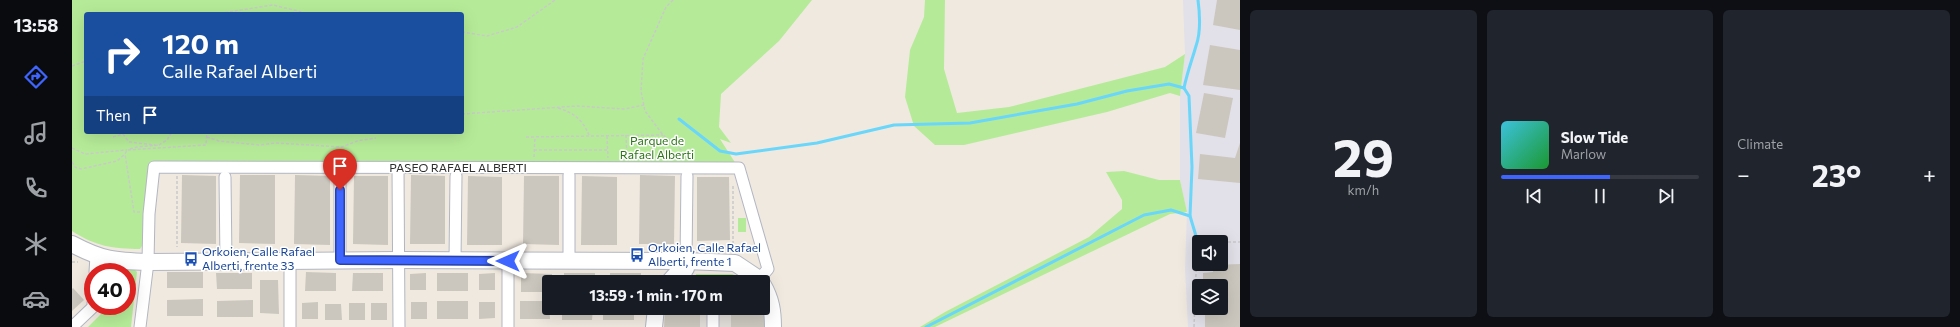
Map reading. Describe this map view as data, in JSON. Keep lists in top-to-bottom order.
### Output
{
  "streets": {
    "street": ["PASEO RAFAEL ALBERTI"]
  },
  "parks": ["Parque de Rafael Alberti"],
  "places": {
    "bus stop": ["Orkoien, Calle Rafael Alberti, frente 1", "Orkoien, Calle Rafael Alberti, frente 33"]
  },
  "page": {
    "tabs": "13:58",
    "tile": [
      ["29", "km/h"],
      "Climate"
    ],
    "turn": ["120 m", "Calle Rafael Alberti"],
    "then": "Then",
    "song": ["Slow Tide", "Marlow"],
    "heat": ["−", "23°", "+"],
    "limit": "40",
    "trip": "13:59 · 1 min · 170 m"
  }
}
